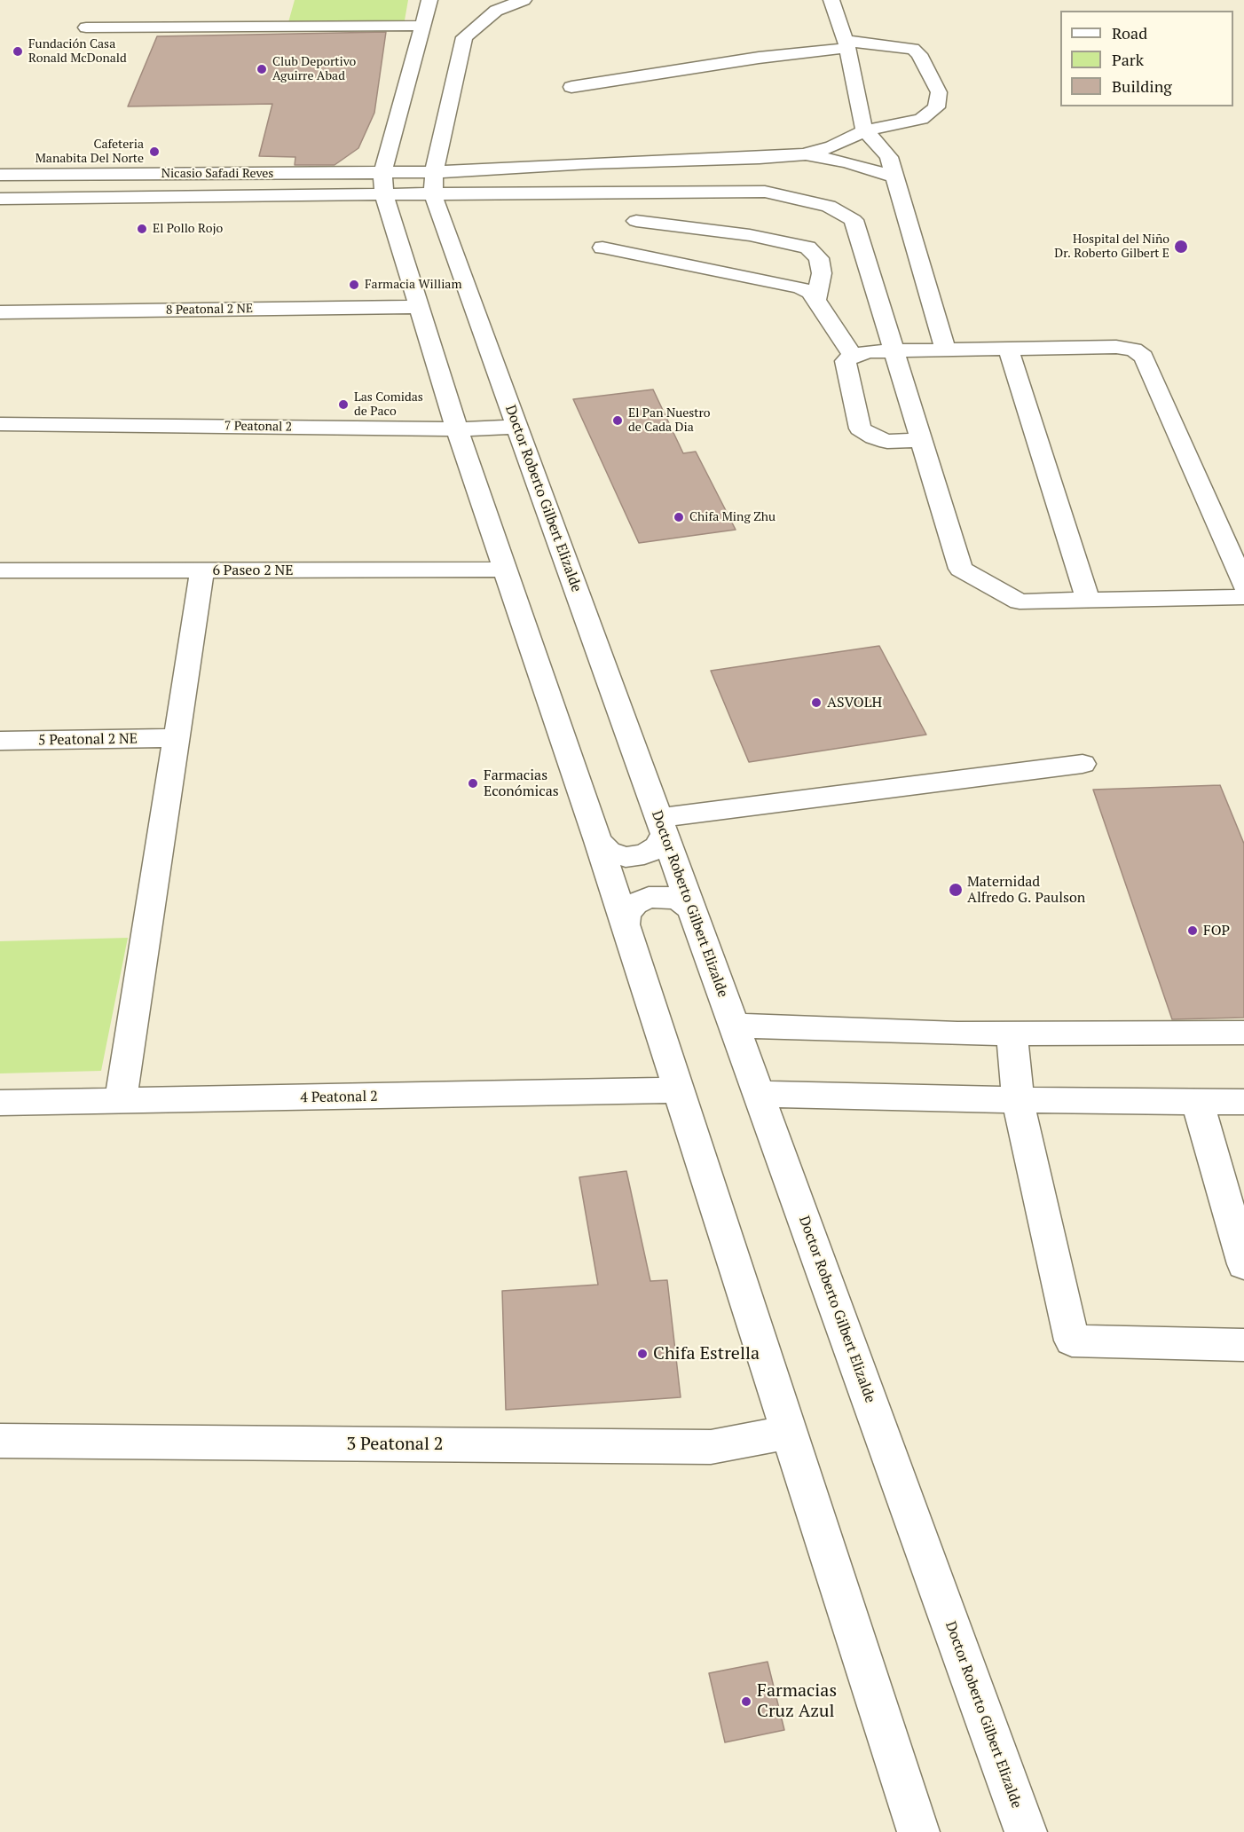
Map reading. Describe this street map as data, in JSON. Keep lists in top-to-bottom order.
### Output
{
  "streets": {
    "street": [
      "Nicasio Safadi Reves",
      "8 Peatonal 2 NE",
      "7 Peatonal 2",
      "Doctor Roberto Gilbert Elizalde",
      "6 Paseo 2 NE",
      "5 Peatonal 2 NE",
      "4 Peatonal 2",
      "3 Peatonal 2"
    ]
  },
  "crossings": [
    ["Nicasio Safadi Reves", "Doctor Roberto Gilbert Elizalde"],
    ["7 Peatonal 2", "Doctor Roberto Gilbert Elizalde"]
  ],
  "places": [
    "Fundación Casa Ronald McDonald",
    "Club Deportivo Aguirre Abad",
    "Cafeteria Manabita Del Norte",
    "El Pollo Rojo",
    "Hospital del Niño Dr. Roberto Gilbert E",
    "Farmacia William",
    "Las Comidas de Paco",
    "El Pan Nuestro de Cada Dia",
    "Chifa Ming Zhu",
    "ASVOLH",
    "Farmacias Económicas",
    "Maternidad Alfredo G. Paulson",
    "FOP",
    "Chifa Estrella",
    "Farmacias Cruz Azul"
  ],
  "legend": ["Road", "Park", "Building"]
}
